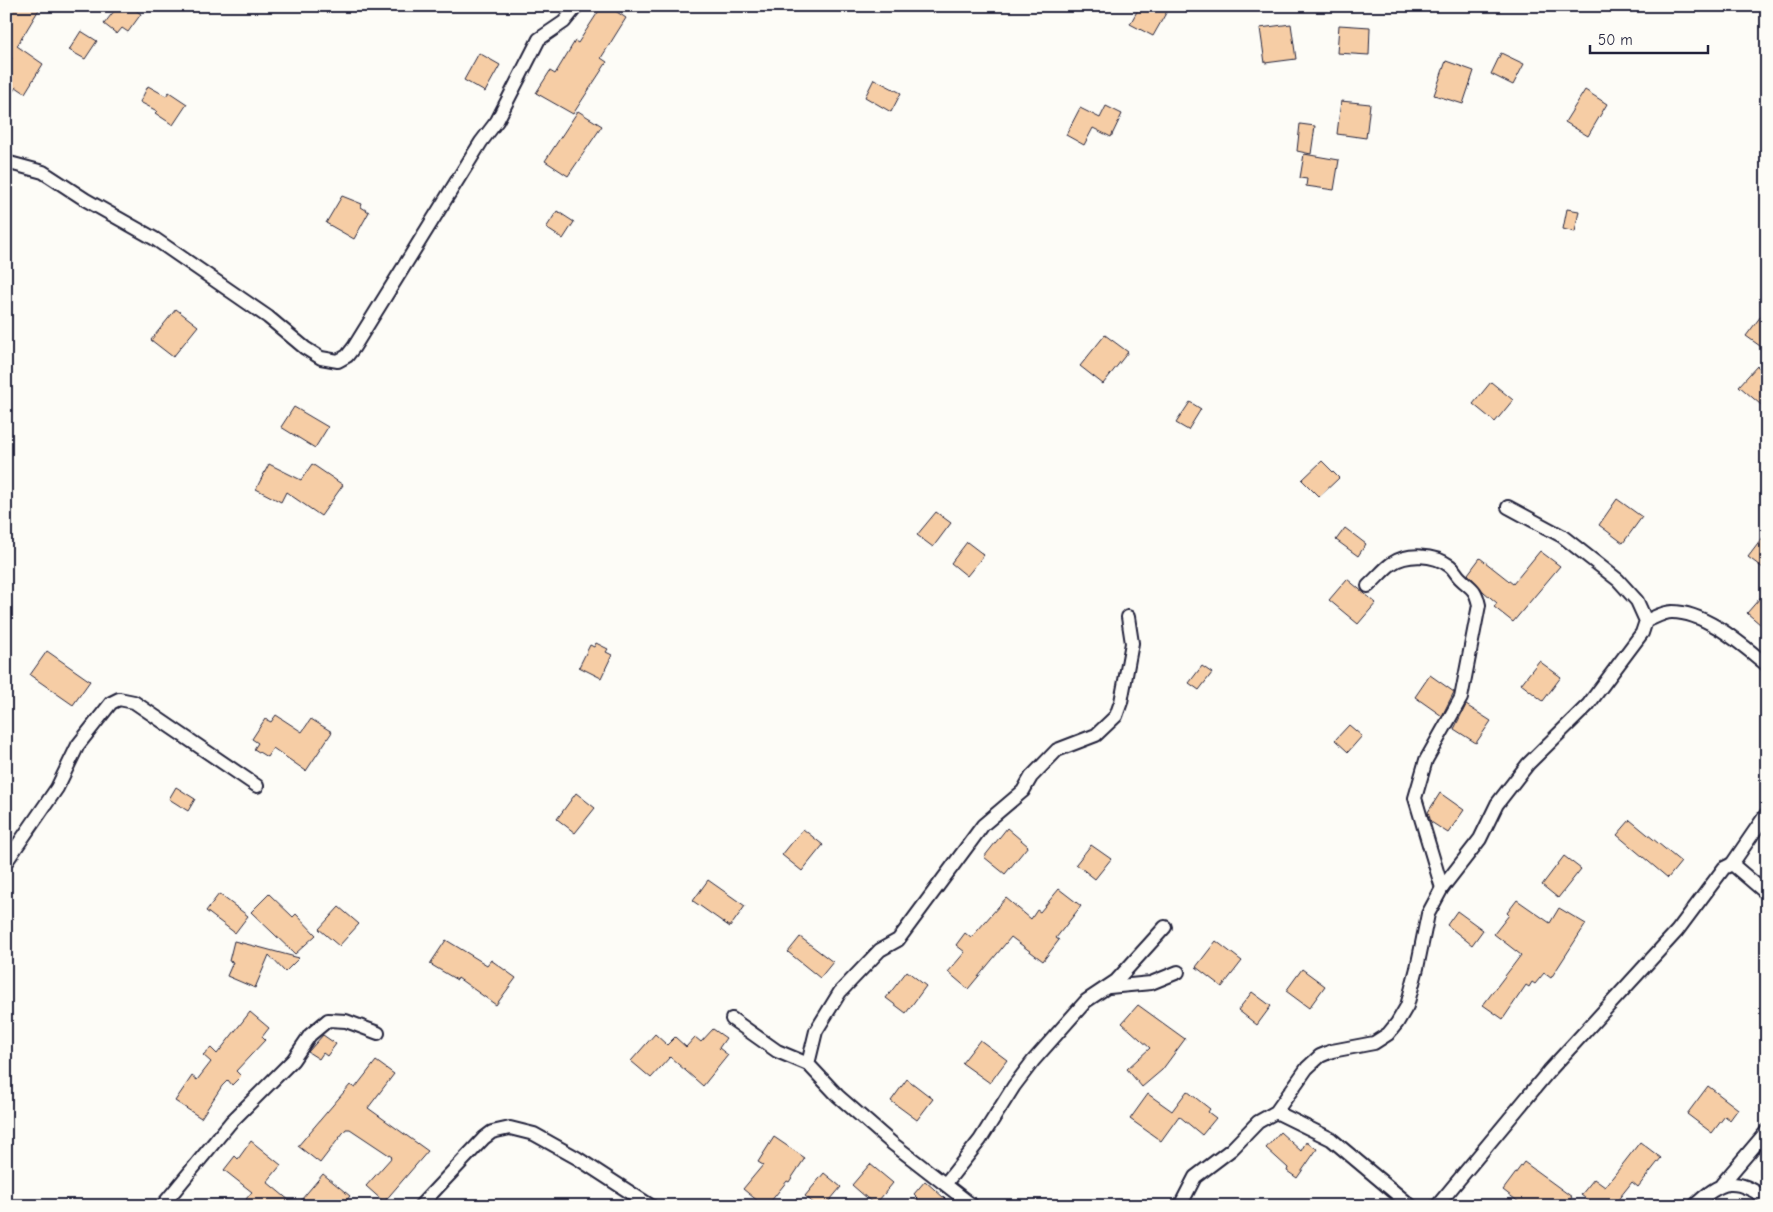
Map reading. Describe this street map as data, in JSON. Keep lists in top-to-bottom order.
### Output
{
  "scale_bar": "50 m"
}
